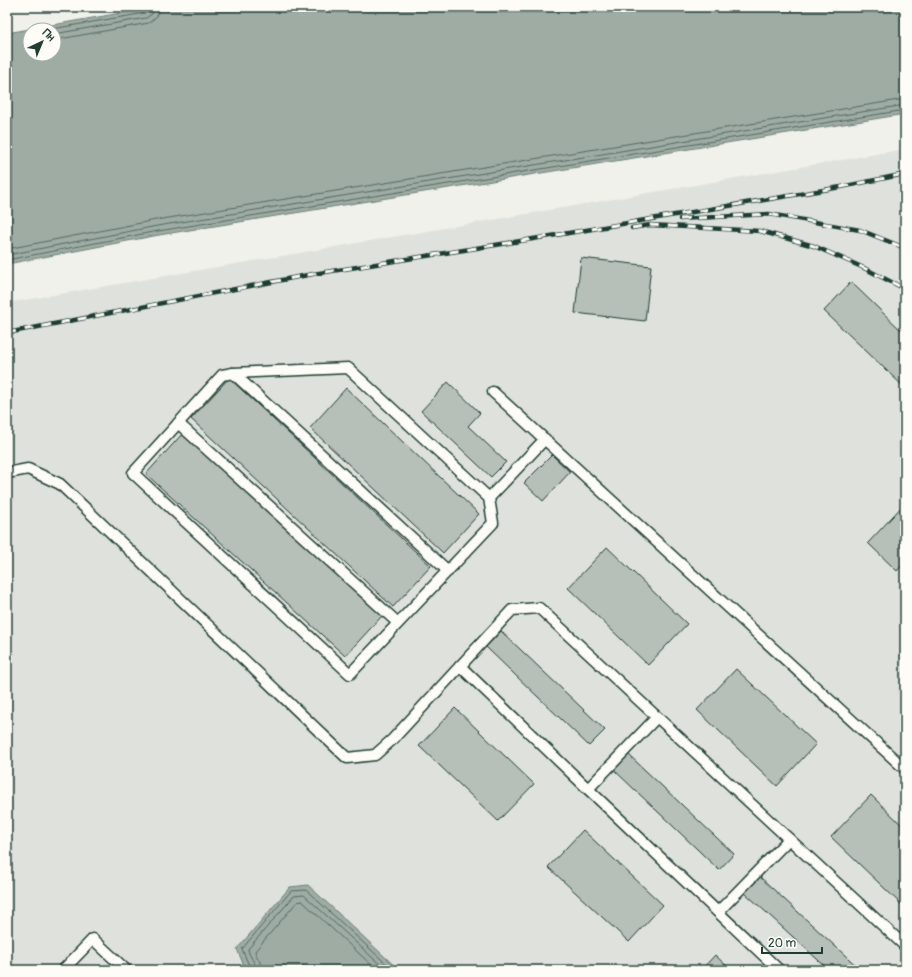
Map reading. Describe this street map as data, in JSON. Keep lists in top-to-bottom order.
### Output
{
  "scale_bar": "20 m",
  "north": "top right"
}
